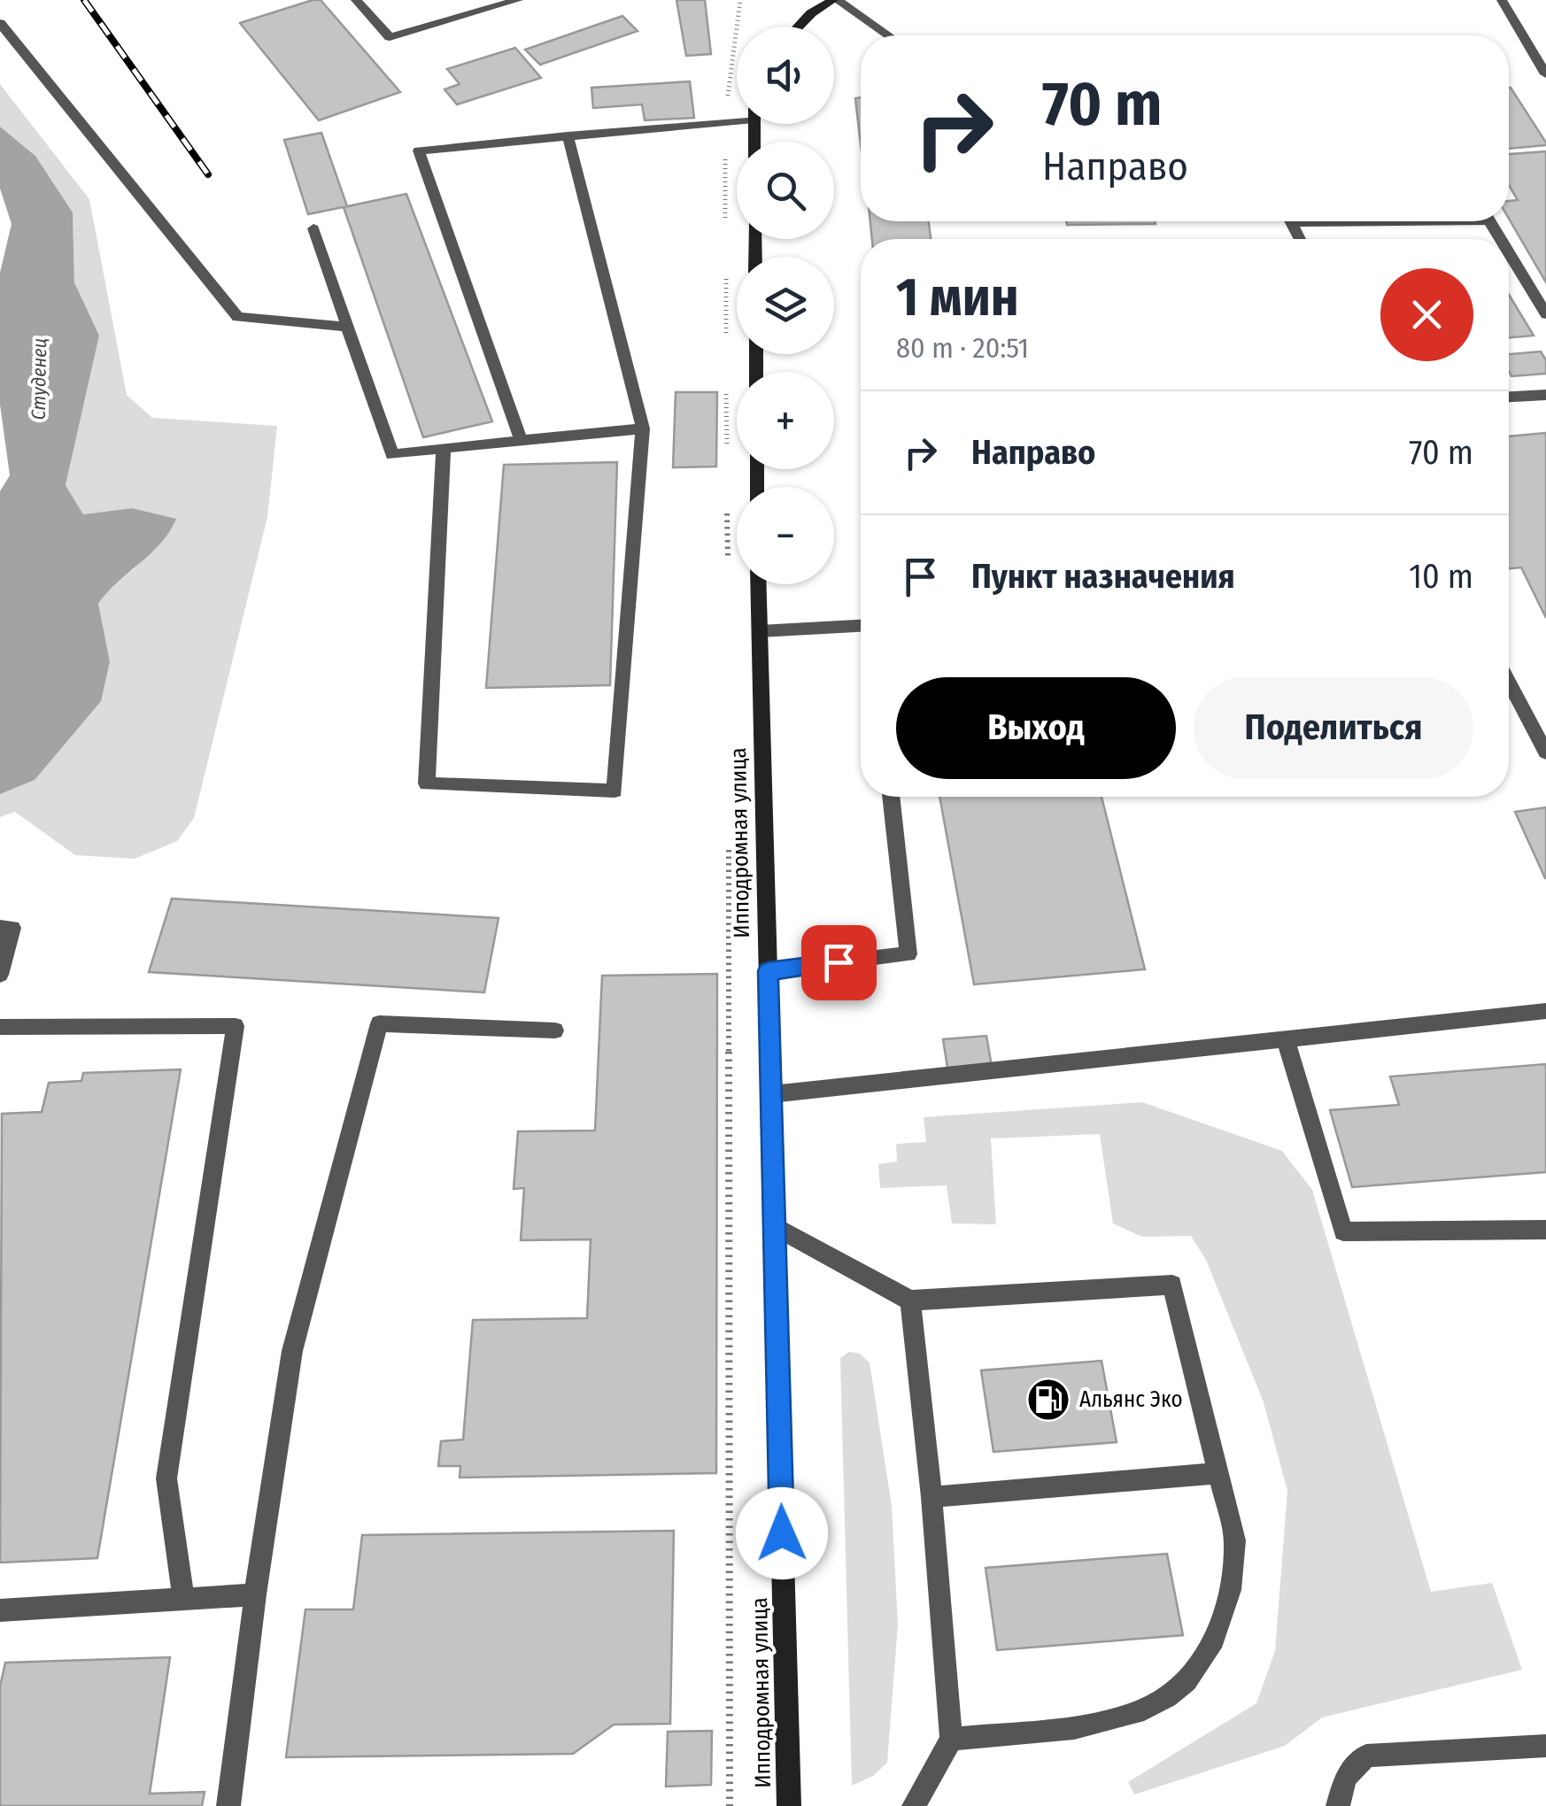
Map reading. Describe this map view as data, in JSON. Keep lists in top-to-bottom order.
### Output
{
  "streets": {
    "main road": ["Ипподромная улица"]
  },
  "water": ["Студенец"],
  "places": {
    "fuel station": ["Альянс Эко"]
  },
  "page": {
    "map_buttons": ["+", "−"],
    "turn": ["70 m", "Направо"],
    "heading": ["1 мин", "80 m · 20:51"],
    "list": [
      {
        "name": "Направо",
        "value": "70 m"
      },
      {
        "name": "Пункт назначения",
        "value": "10 m"
      }
    ],
    "buttons": ["Выход", "Поделиться"]
  }
}
